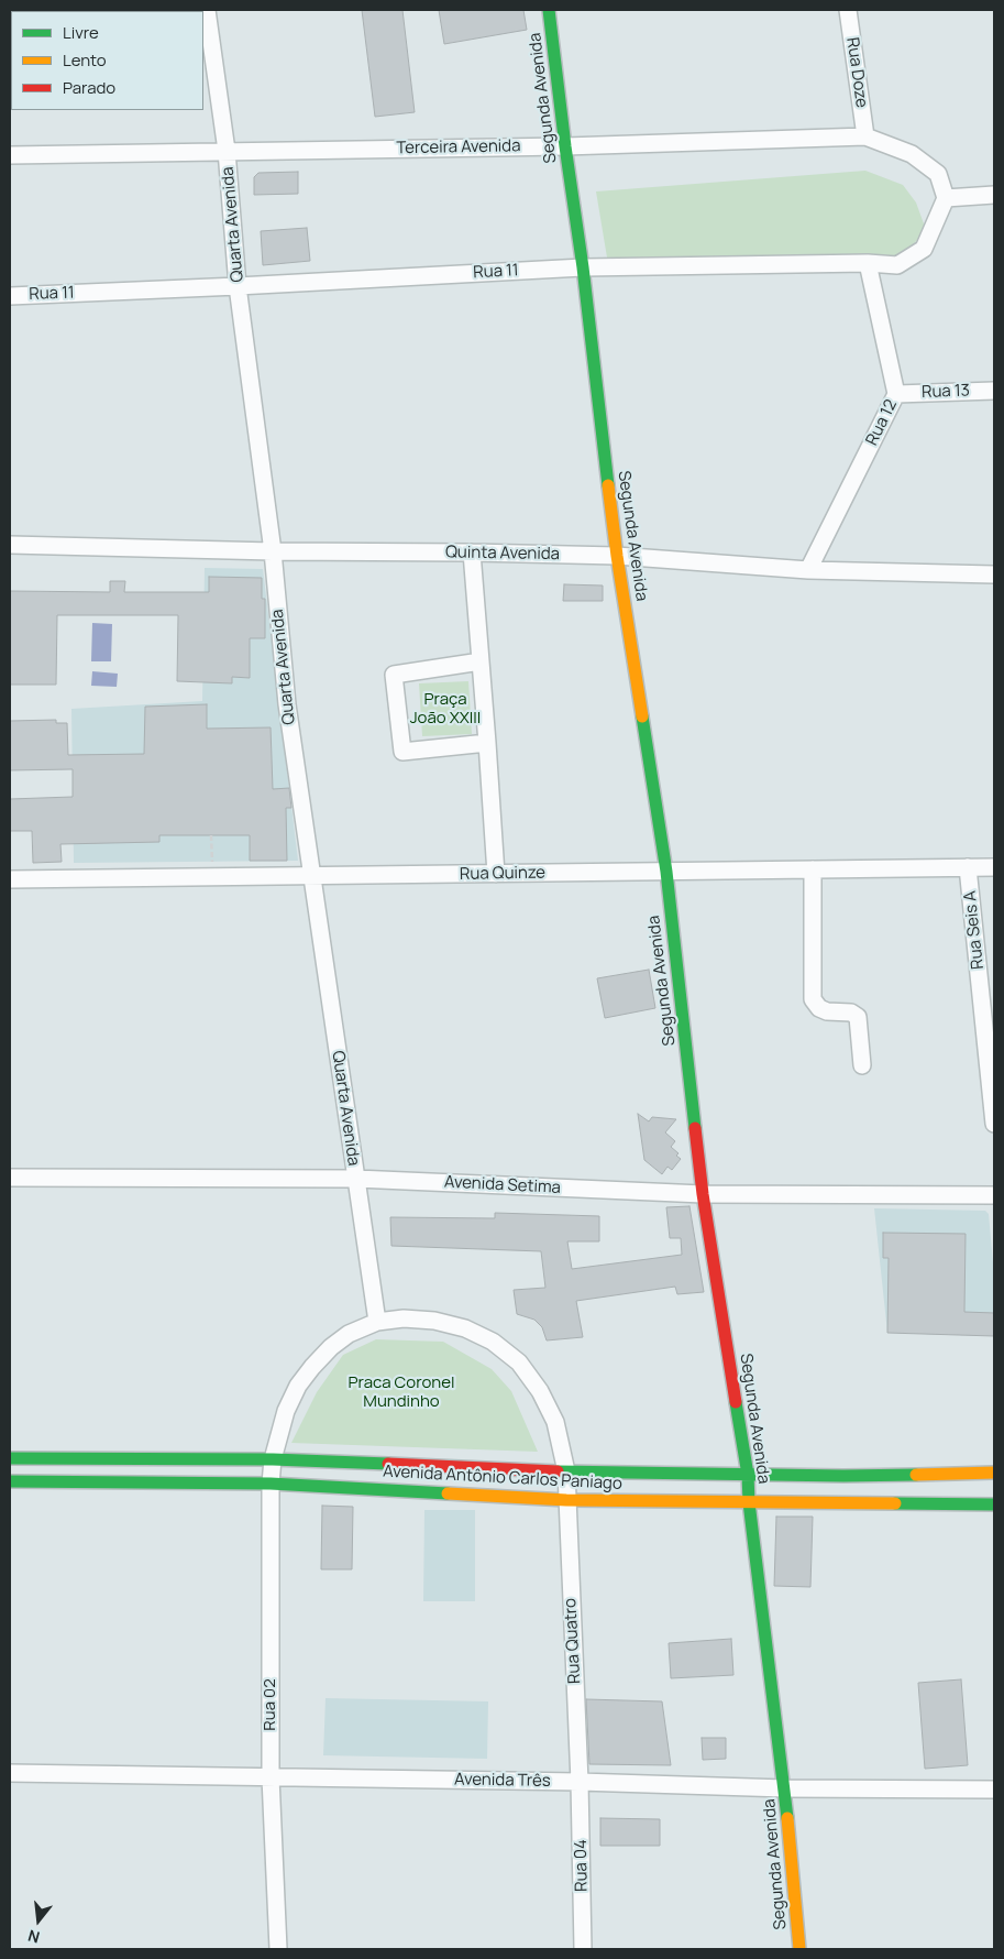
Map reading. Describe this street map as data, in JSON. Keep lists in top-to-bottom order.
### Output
{
  "streets": {
    "main road": ["Segunda Avenida", "Avenida Antônio Carlos Paniago"],
    "street": [
      "Rua Doze",
      "Terceira Avenida",
      "Quarta Avenida",
      "Rua 11",
      "Rua 13",
      "Rua 12",
      "Quinta Avenida",
      "Rua Quinze",
      "Rua Seis A",
      "Avenida Setima",
      "Rua Quatro",
      "Rua 02",
      "Avenida Três",
      "Rua 04"
    ]
  },
  "crossings": [
    ["Rua Doze", "Terceira Avenida"],
    ["Segunda Avenida", "Terceira Avenida"],
    ["Segunda Avenida", "Rua 11"],
    ["Segunda Avenida", "Quinta Avenida"],
    ["Segunda Avenida", "Rua Quinze"],
    ["Segunda Avenida", "Avenida Setima"],
    ["Segunda Avenida", "Avenida Antônio Carlos Paniago"],
    ["Segunda Avenida", "Avenida Três"],
    ["Terceira Avenida", "Quarta Avenida"],
    ["Terceira Avenida", "Rua 11"],
    ["Quarta Avenida", "Rua 11"],
    ["Quarta Avenida", "Quinta Avenida"],
    ["Quarta Avenida", "Rua Quinze"],
    ["Quarta Avenida", "Avenida Setima"],
    ["Quarta Avenida", "Rua 02"],
    ["Rua 11", "Rua 12"],
    ["Rua 13", "Rua 12"],
    ["Rua 12", "Quinta Avenida"],
    ["Rua Quinze", "Rua Seis A"],
    ["Avenida Antônio Carlos Paniago", "Rua Quatro"],
    ["Avenida Antônio Carlos Paniago", "Rua 02"],
    ["Rua Quatro", "Avenida Três"],
    ["Rua Quatro", "Rua 04"],
    ["Rua 02", "Avenida Três"],
    ["Avenida Três", "Rua 04"]
  ],
  "parks": ["Praça João XXIII", "Praca Coronel Mundinho"],
  "legend": ["Livre", "Lento", "Parado"],
  "north": "bottom"
}
